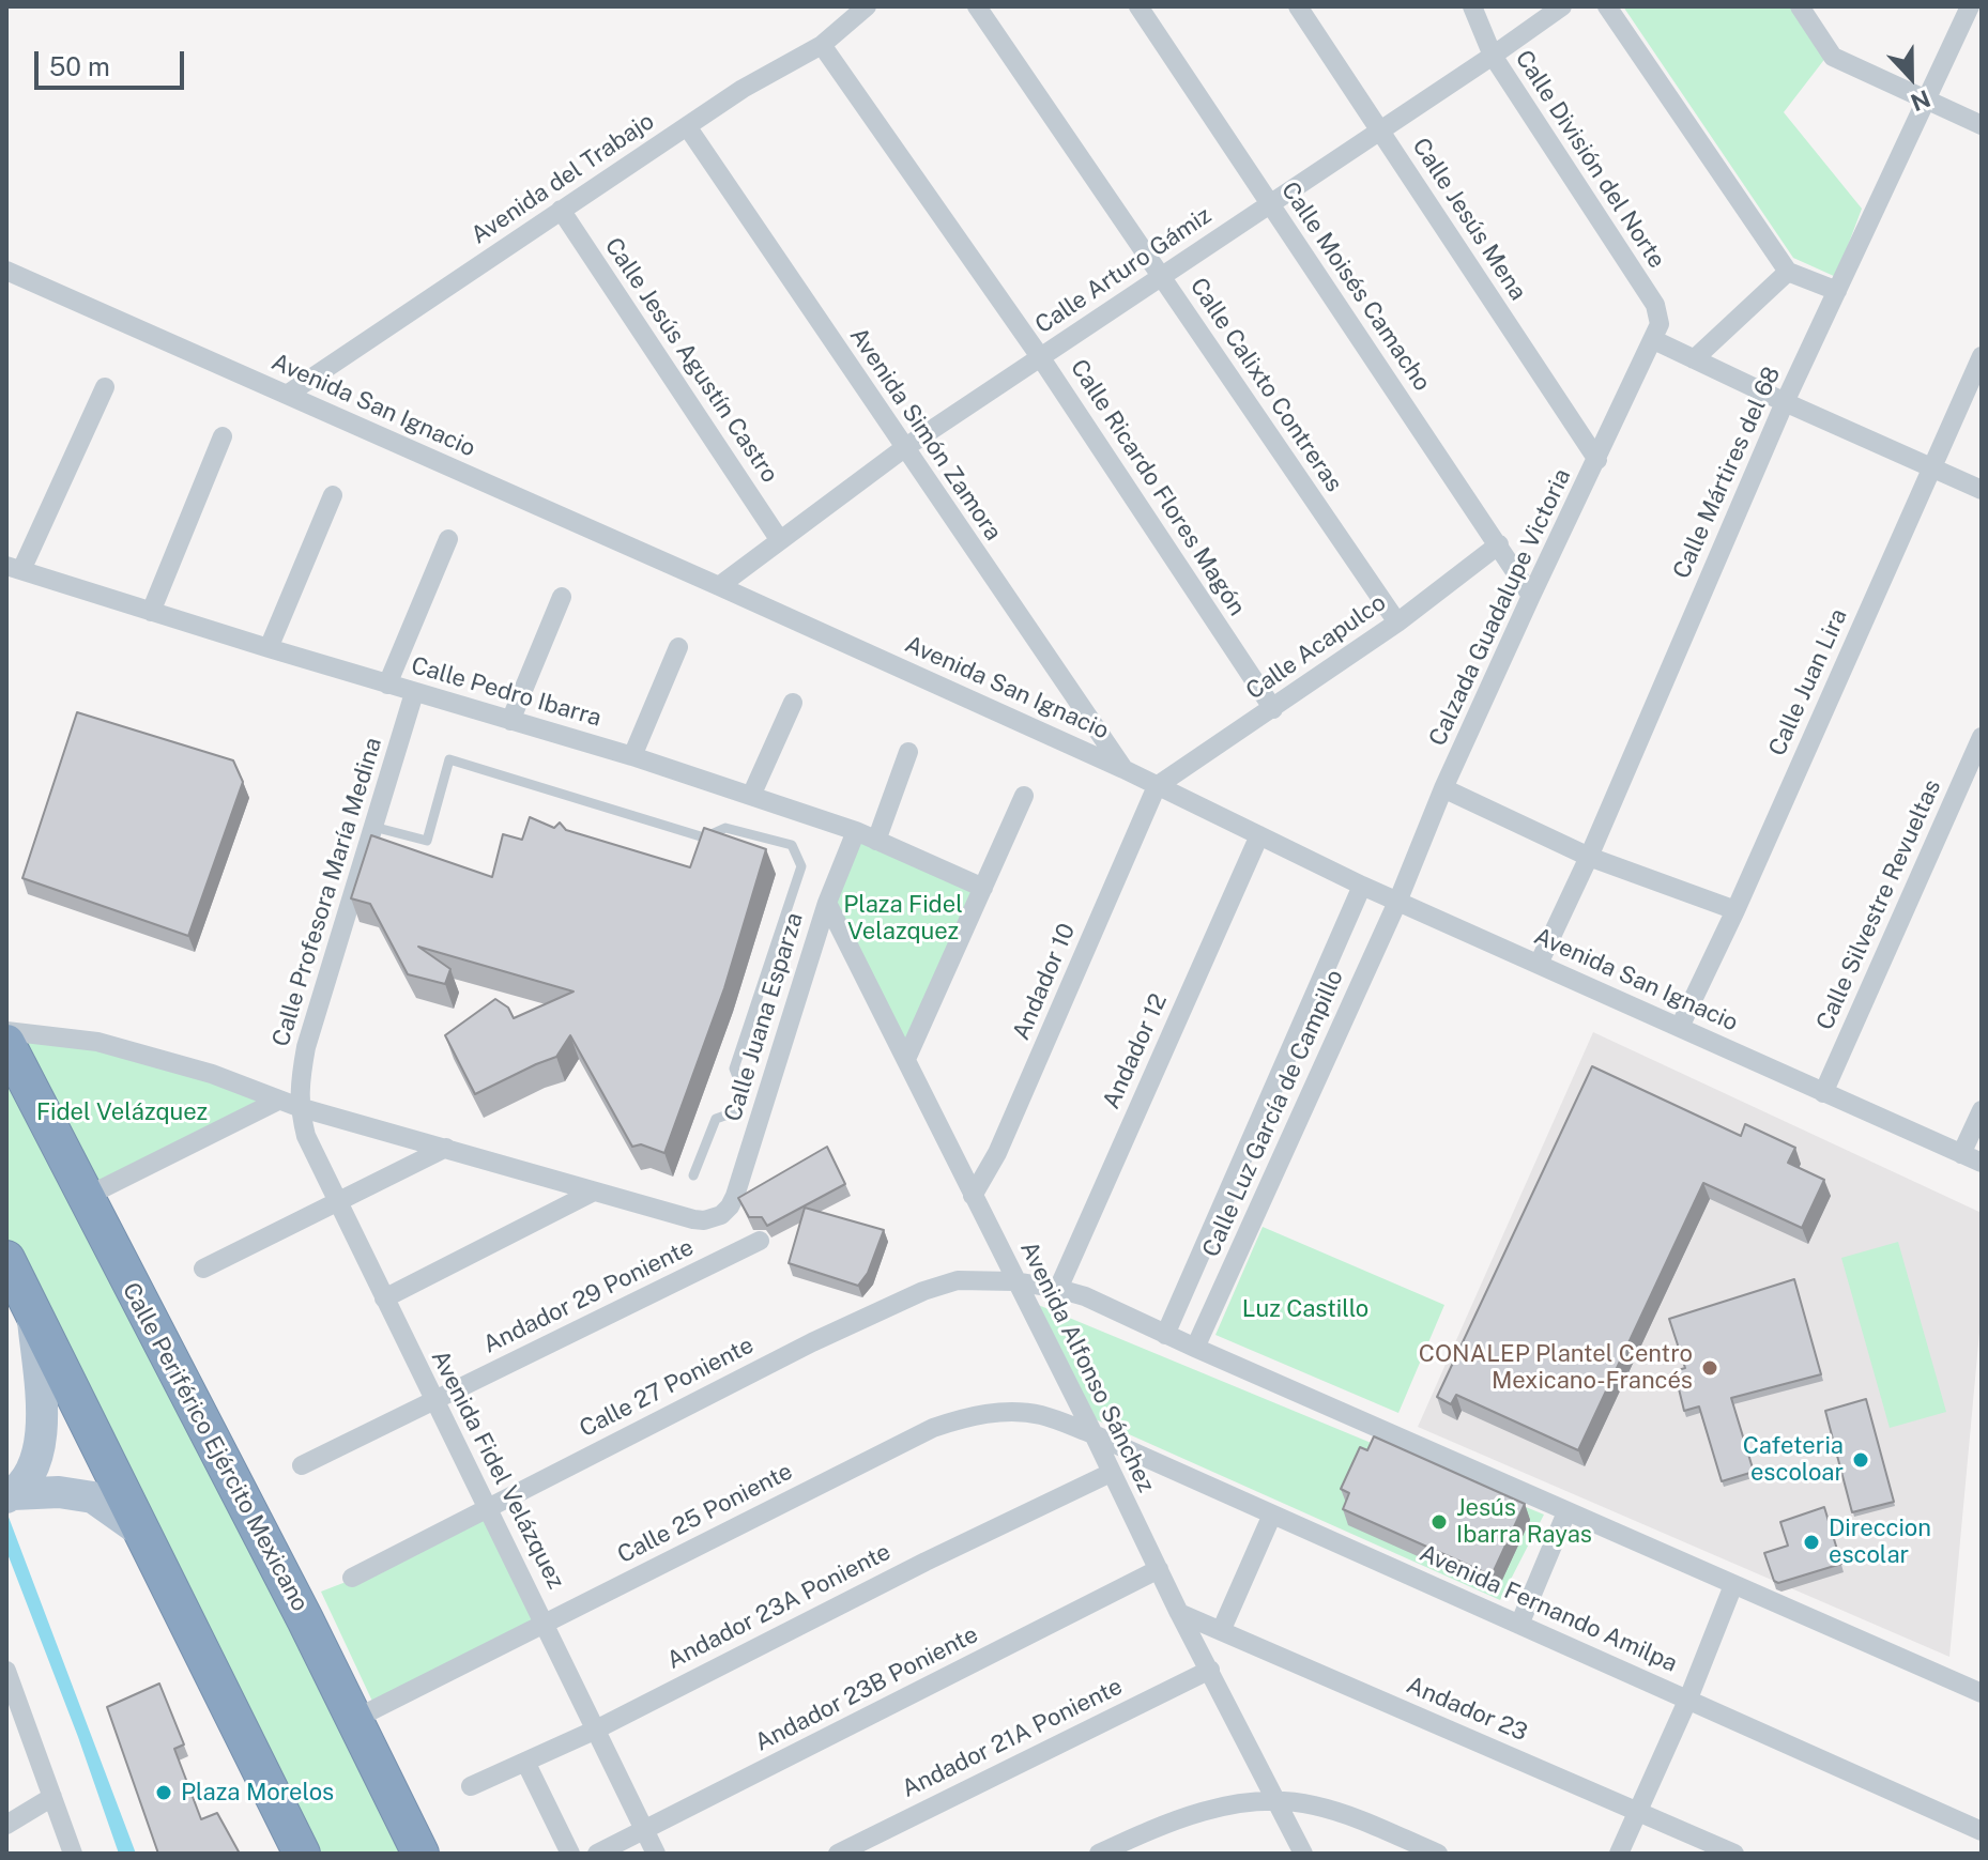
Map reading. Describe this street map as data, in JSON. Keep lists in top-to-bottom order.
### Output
{
  "streets": {
    "highway": ["Calle Periférico Ejército Mexicano"],
    "street": [
      "Calle División del Norte",
      "Avenida del Trabajo",
      "Calle Jesús Mena",
      "Calle Arturo Gámiz",
      "Calle Moisés Camacho",
      "Calle Jesús Agustín Castro",
      "Calle Calixto Contreras",
      "Avenida San Ignacio",
      "Avenida Simón Zamora",
      "Calle Mártires del 68",
      "Calle Ricardo Flores Magón",
      "Calzada Guadalupe Victoria",
      "Calle Acapulco",
      "Calle Juan Lira",
      "Calle Pedro Ibarra",
      "Calle Profesora María Medina",
      "Calle Silvestre Revueltas",
      "Andador 10",
      "Calle Juana Esparza",
      "Andador 12",
      "Calle Luz García de Campillo",
      "Andador 29 Poniente",
      "Avenida Alfonso Sánchez",
      "Calle 27 Poniente",
      "Avenida Fidel Velázquez",
      "Calle 25 Poniente",
      "Andador 23A Poniente",
      "Avenida Fernando Amilpa",
      "Andador 23B Poniente",
      "Andador 23",
      "Andador 21A Poniente"
    ]
  },
  "crossings": [
    ["Calle División del Norte", "Calle Arturo Gámiz"],
    ["Calle División del Norte", "Calzada Guadalupe Victoria"],
    ["Avenida del Trabajo", "Calle Jesús Agustín Castro"],
    ["Avenida del Trabajo", "Avenida San Ignacio"],
    ["Avenida del Trabajo", "Avenida Simón Zamora"],
    ["Avenida del Trabajo", "Calle Ricardo Flores Magón"],
    ["Calle Jesús Mena", "Calle Arturo Gámiz"],
    ["Calle Jesús Mena", "Calzada Guadalupe Victoria"],
    ["Calle Arturo Gámiz", "Calle Moisés Camacho"],
    ["Calle Arturo Gámiz", "Calle Jesús Agustín Castro"],
    ["Calle Arturo Gámiz", "Calle Calixto Contreras"],
    ["Calle Arturo Gámiz", "Avenida San Ignacio"],
    ["Calle Arturo Gámiz", "Avenida Simón Zamora"],
    ["Calle Arturo Gámiz", "Calle Ricardo Flores Magón"],
    ["Calle Moisés Camacho", "Calzada Guadalupe Victoria"],
    ["Calle Moisés Camacho", "Calle Acapulco"],
    ["Calle Calixto Contreras", "Calle Acapulco"],
    ["Avenida San Ignacio", "Avenida Simón Zamora"],
    ["Avenida San Ignacio", "Calle Mártires del 68"],
    ["Avenida San Ignacio", "Calzada Guadalupe Victoria"],
    ["Avenida San Ignacio", "Calle Acapulco"],
    ["Avenida San Ignacio", "Calle Juan Lira"],
    ["Avenida San Ignacio", "Calle Silvestre Revueltas"],
    ["Avenida San Ignacio", "Andador 10"],
    ["Avenida San Ignacio", "Andador 12"],
    ["Avenida San Ignacio", "Calle Luz García de Campillo"],
    ["Calle Ricardo Flores Magón", "Calle Acapulco"],
    ["Calzada Guadalupe Victoria", "Calle Luz García de Campillo"],
    ["Calle Acapulco", "Andador 10"],
    ["Calle Pedro Ibarra", "Calle Profesora María Medina"],
    ["Calle Pedro Ibarra", "Calle Juana Esparza"],
    ["Calle Profesora María Medina", "Avenida Fidel Velázquez"],
    ["Andador 10", "Avenida Alfonso Sánchez"],
    ["Calle Juana Esparza", "Avenida Alfonso Sánchez"],
    ["Andador 12", "Calle 27 Poniente"],
    ["Calle Luz García de Campillo", "Calle 27 Poniente"],
    ["Andador 29 Poniente", "Avenida Fidel Velázquez"],
    ["Avenida Alfonso Sánchez", "Calle 27 Poniente"],
    ["Avenida Alfonso Sánchez", "Calle 25 Poniente"],
    ["Avenida Alfonso Sánchez", "Andador 23A Poniente"],
    ["Avenida Alfonso Sánchez", "Avenida Fernando Amilpa"],
    ["Avenida Alfonso Sánchez", "Andador 23B Poniente"],
    ["Avenida Alfonso Sánchez", "Andador 23"],
    ["Avenida Alfonso Sánchez", "Andador 21A Poniente"],
    ["Calle 27 Poniente", "Avenida Fidel Velázquez"],
    ["Calle Periférico Ejército Mexicano", "Calle 25 Poniente"],
    ["Avenida Fidel Velázquez", "Calle 25 Poniente"],
    ["Avenida Fidel Velázquez", "Andador 23A Poniente"],
    ["Avenida Fidel Velázquez", "Andador 23B Poniente"],
    ["Calle 25 Poniente", "Avenida Fernando Amilpa"]
  ],
  "parks": ["Plaza Fidel Velazquez", "Fidel Velázquez", "Luz Castillo"],
  "places": [
    "CONALEP Plantel Centro Mexicano-Francés",
    "Cafeteria escoloar",
    "Jesús Ibarra Rayas",
    "Direccion escolar",
    "Plaza Morelos"
  ],
  "scale_bar": "50 m",
  "north": "bottom"
}
